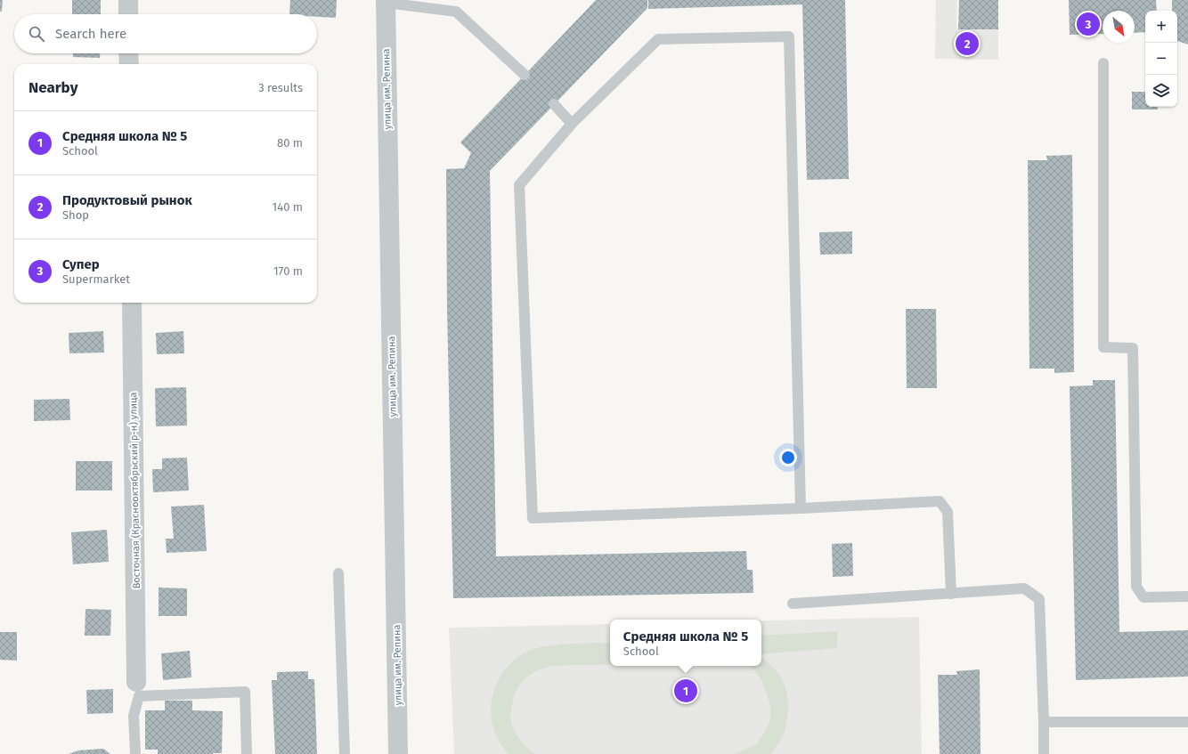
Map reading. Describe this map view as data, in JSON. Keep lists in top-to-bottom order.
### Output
{
  "streets": {
    "street": ["улица им. Репина", "Восточная (Краснооктябрьский р-н) улица"]
  },
  "north": "bottom right",
  "page": {
    "map_buttons": ["+", "−"],
    "pins": ["3", "2", "1"],
    "search": "Search here",
    "heading": ["Nearby", "3 results"],
    "list": [
      {
        "mark": "1",
        "name": "Средняя школа № 5",
        "note": "School",
        "value": "80 m"
      },
      {
        "mark": "2",
        "name": "Продуктовый рынок",
        "note": "Shop",
        "value": "140 m"
      },
      {
        "mark": "3",
        "name": "Супер",
        "note": "Supermarket",
        "value": "170 m"
      }
    ],
    "popup": ["Средняя школа № 5", "School"]
  }
}
